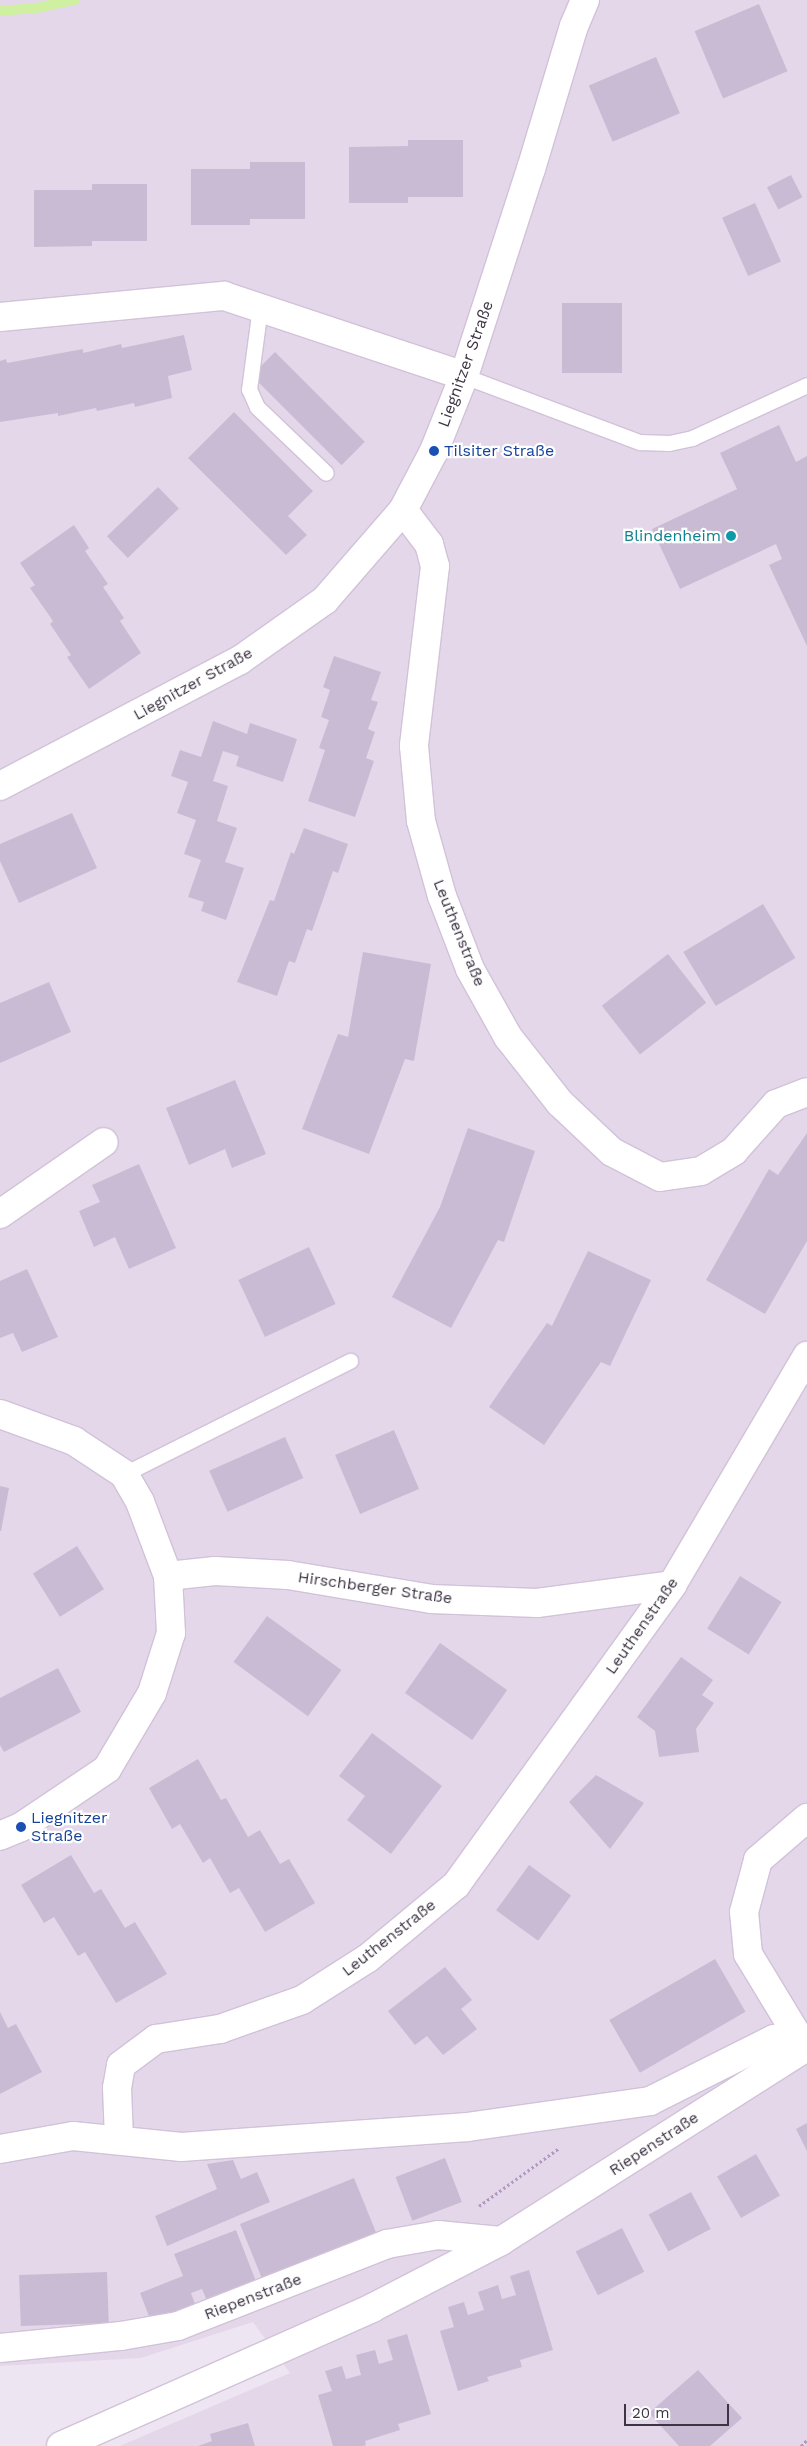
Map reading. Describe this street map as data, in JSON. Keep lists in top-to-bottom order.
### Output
{
  "streets": {
    "street": [
      "Liegnitzer Straße",
      "Leuthenstraße",
      "Hirschberger Straße",
      "Riepenstraße"
    ]
  },
  "crossings": [
    ["Liegnitzer Straße", "Leuthenstraße"],
    ["Leuthenstraße", "Hirschberger Straße"]
  ],
  "places": ["Tilsiter Straße", "Blindenheim", "Liegnitzer Straße"],
  "scale_bar": "20 m"
}
